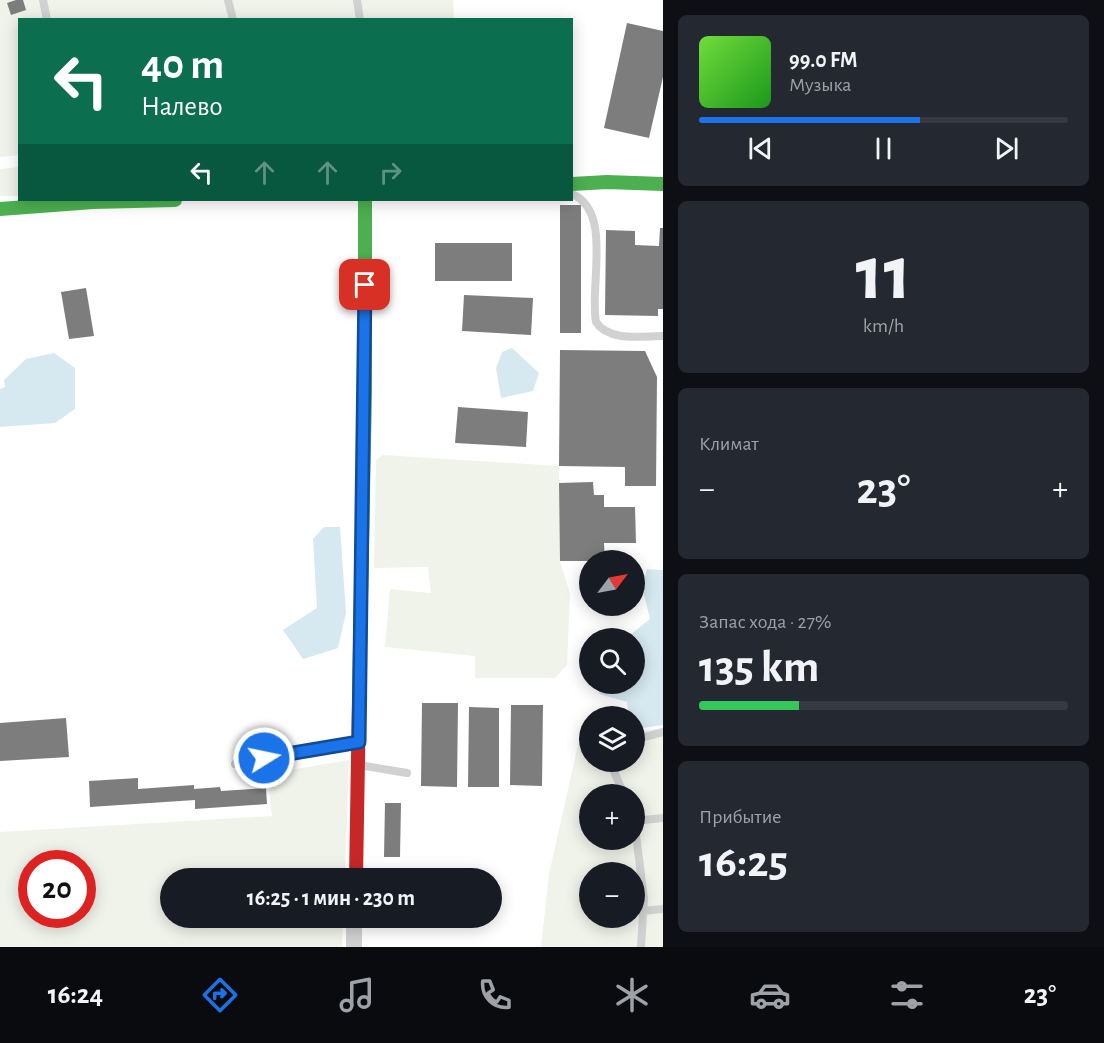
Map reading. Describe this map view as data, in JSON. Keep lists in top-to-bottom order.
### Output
{
  "north": "top right",
  "page": {
    "turn": ["40 m", "Налево"],
    "song": ["99.0 FM", "Музыка"],
    "tile": [
      ["11", "km/h"],
      "Климат",
      ["Запас хода · 27%", "135 km"],
      ["Прибытие", "16:25"]
    ],
    "heat": ["−", "23°", "+"],
    "map_buttons": ["+", "−"],
    "limit": "20",
    "trip": "16:25 · 1 мин · 230 m",
    "tabs": ["16:24", "23°"]
  }
}
